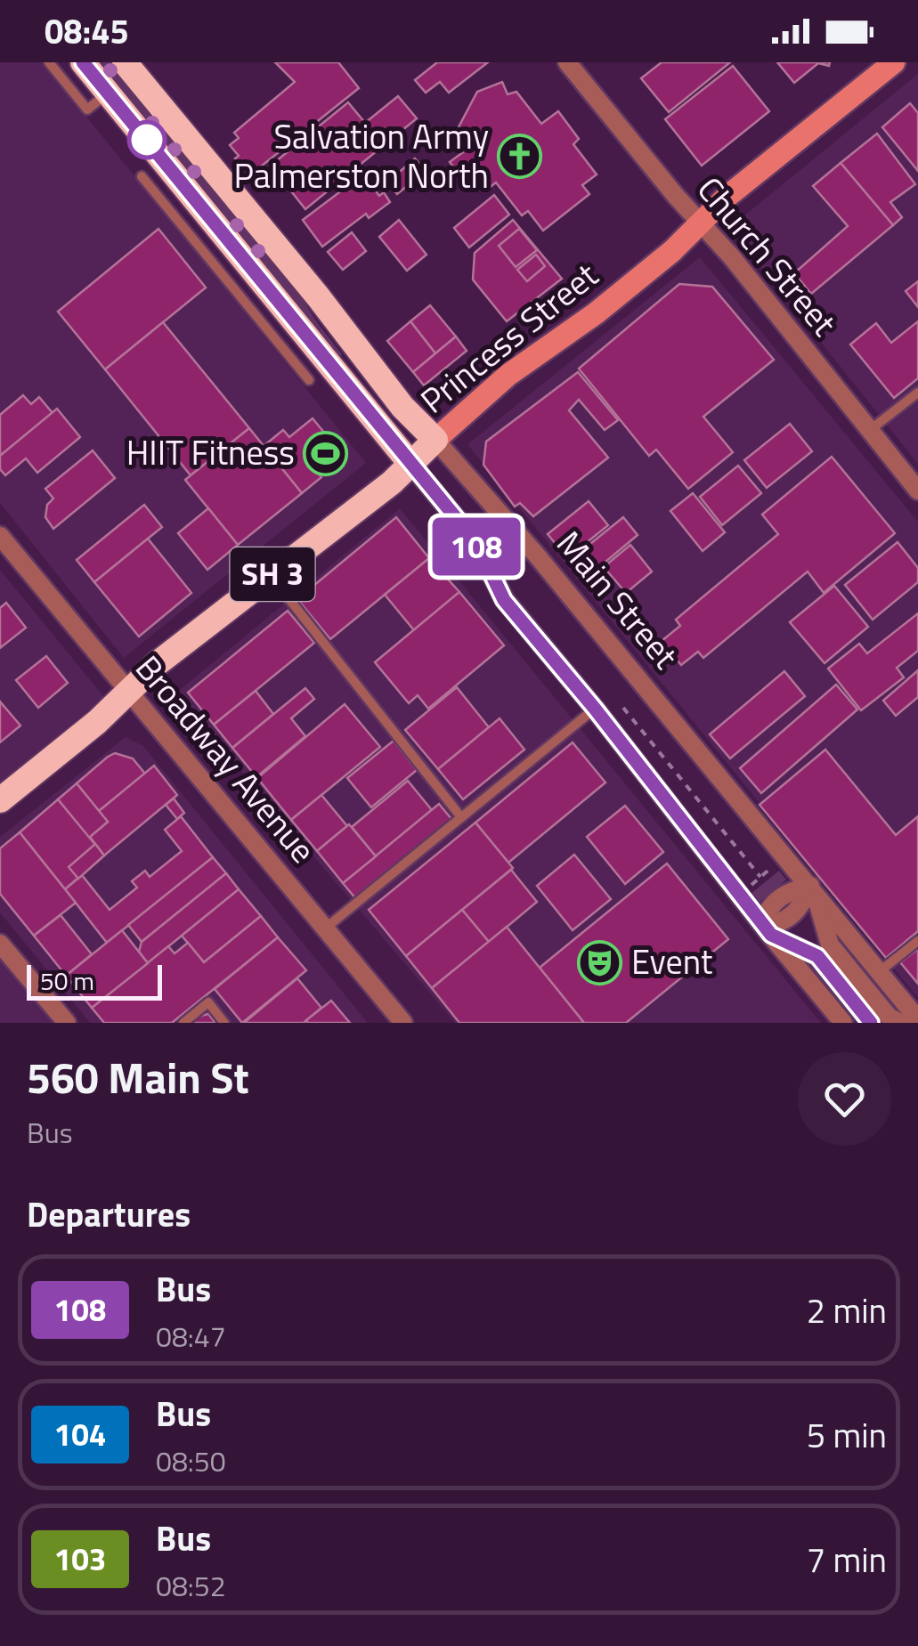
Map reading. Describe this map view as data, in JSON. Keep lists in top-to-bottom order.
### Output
{
  "streets": {
    "highway": ["Princess Street", "SH 3", "Main Street"],
    "street": ["Church Street", "Broadway Avenue"]
  },
  "crossings": [
    ["Church Street", "Princess Street"],
    ["Princess Street", "Main Street"],
    ["Princess Street", "Broadway Avenue"]
  ],
  "places": {
    "church": ["Salvation Army Palmerston North"],
    "sports": ["HIIT Fitness"],
    "theatre": ["Event"]
  },
  "lines": ["bus line 108"],
  "scale_bar": "50 m",
  "page": {
    "status": "08:45",
    "on_map": "108",
    "scale": "50 m",
    "heading": [
      ["560 Main St", "Bus"],
      "Departures"
    ],
    "list": [
      {
        "mark": "108",
        "name": "Bus",
        "note": "08:47",
        "value": "2 min"
      },
      {
        "mark": "104",
        "name": "Bus",
        "note": "08:50",
        "value": "5 min"
      },
      {
        "mark": "103",
        "name": "Bus",
        "note": "08:52",
        "value": "7 min"
      }
    ]
  }
}
